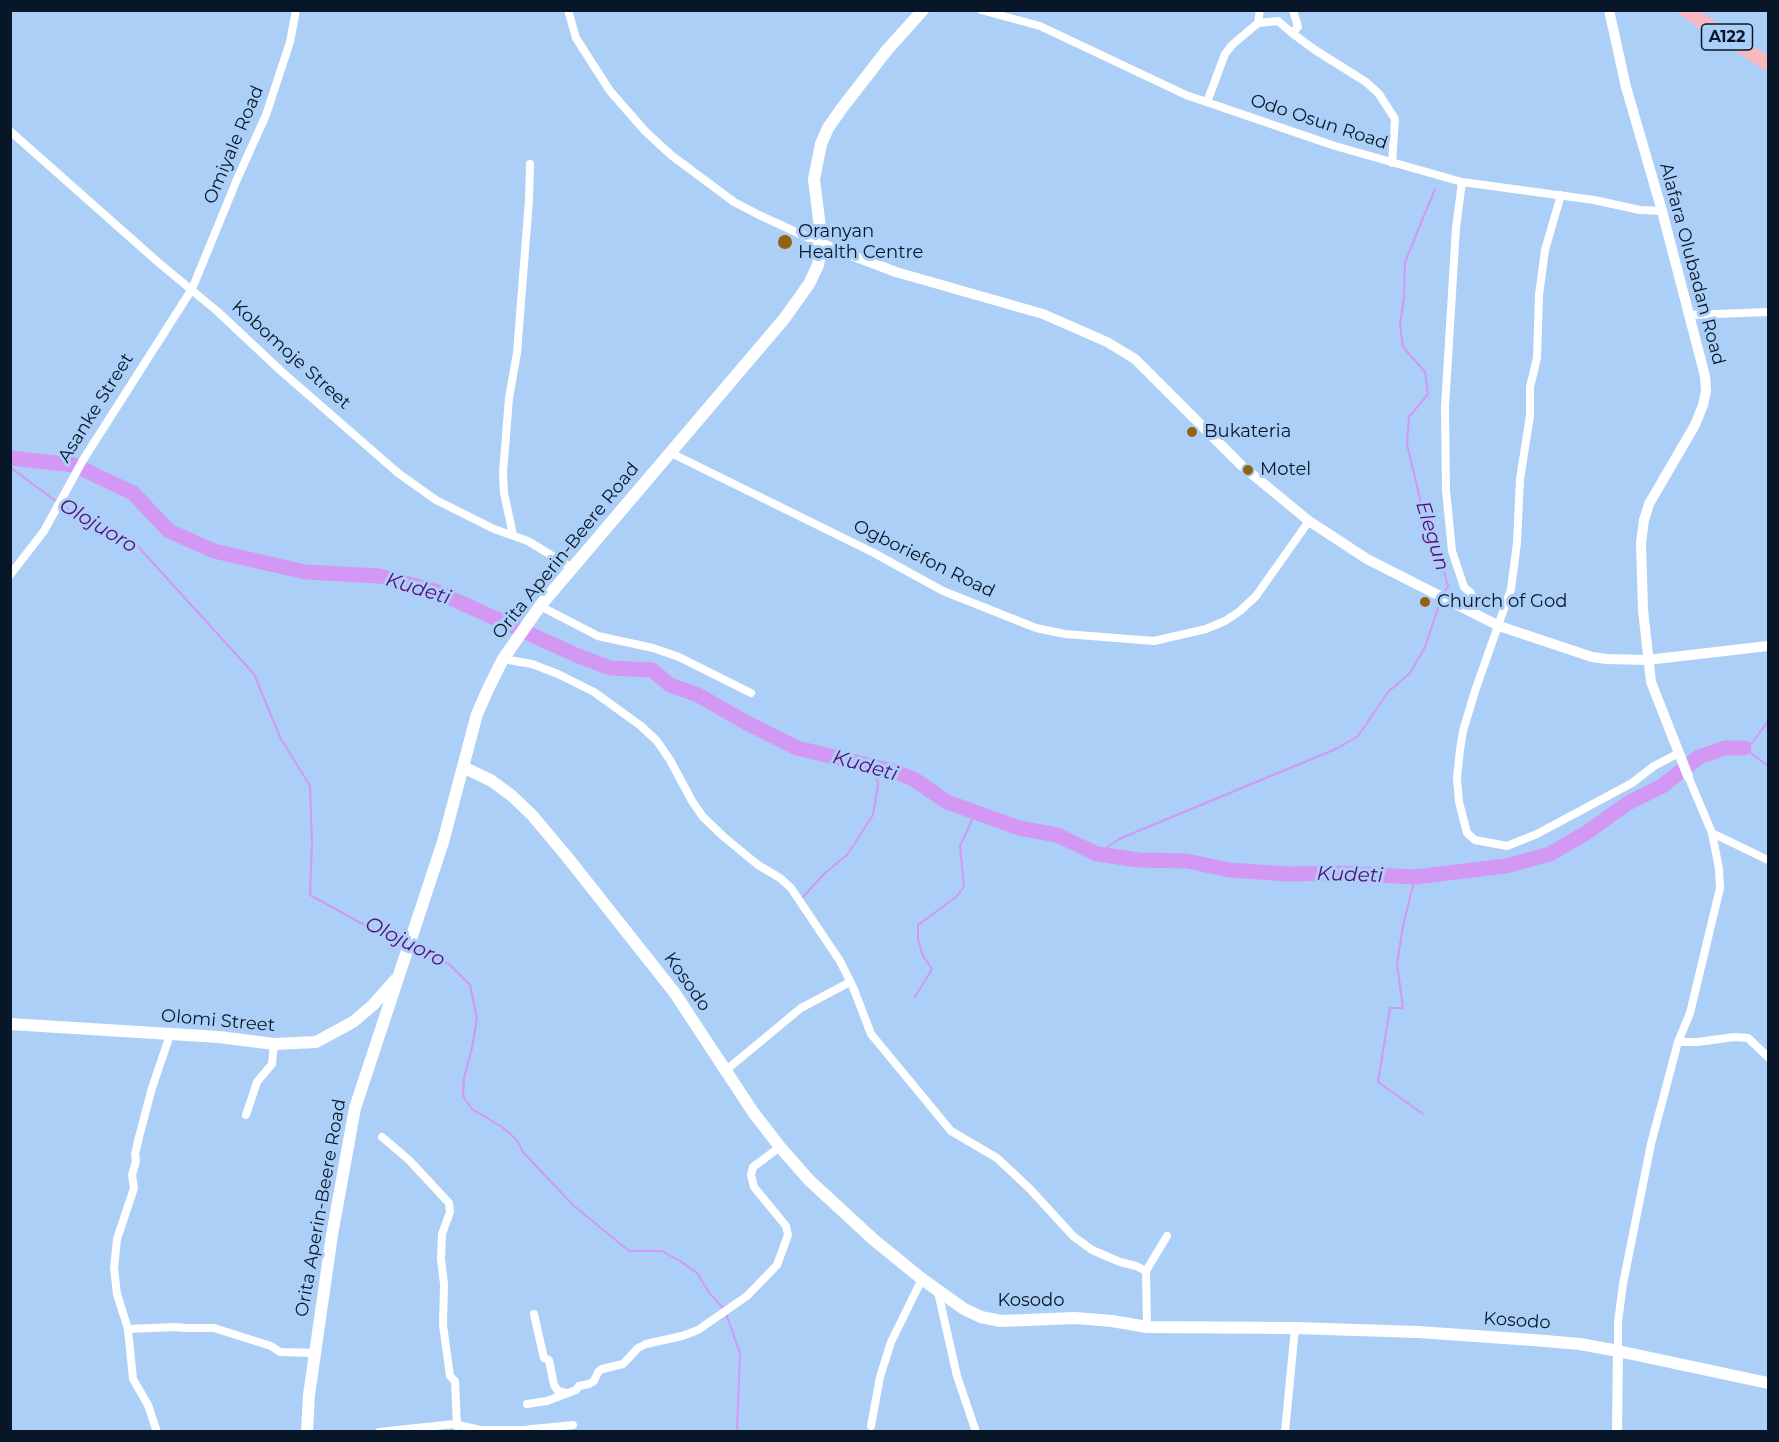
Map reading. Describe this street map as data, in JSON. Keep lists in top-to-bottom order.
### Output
{
  "streets": {
    "highway": ["A122"],
    "main road": ["Orita Aperin-Beere Road", "Kosodo", "Olomi Street"],
    "street": [
      "Odo Osun Road",
      "Omiyale Road",
      "Alafara Olubadan Road",
      "Kobomoje Street",
      "Asanke Street",
      "Ogboriefon Road"
    ]
  },
  "crossings": [
    ["Odo Osun Road", "Alafara Olubadan Road"],
    ["Omiyale Road", "Kobomoje Street"],
    ["Omiyale Road", "Asanke Street"],
    ["Kobomoje Street", "Asanke Street"],
    ["Kobomoje Street", "Orita Aperin-Beere Road"],
    ["Orita Aperin-Beere Road", "Ogboriefon Road"],
    ["Orita Aperin-Beere Road", "Kosodo"],
    ["Orita Aperin-Beere Road", "Olomi Street"]
  ],
  "water": ["Olojuoro", "Elegun", "Kudeti"],
  "places": [
    "Oranyan Health Centre",
    "Bukateria",
    "Motel",
    "Church of God"
  ]
}
